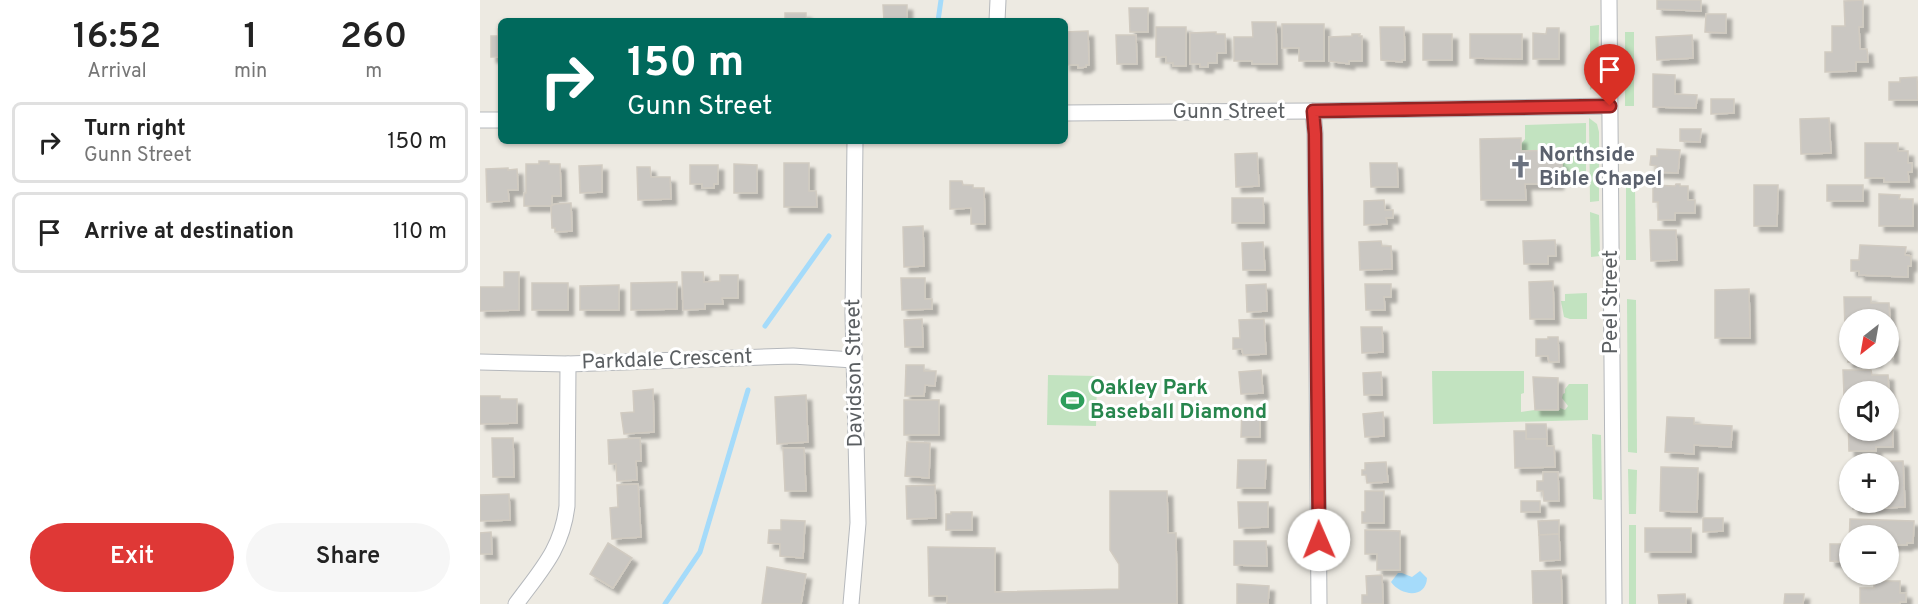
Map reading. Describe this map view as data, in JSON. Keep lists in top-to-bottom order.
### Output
{
  "streets": {
    "street": [
      "Gunn Street",
      "Peel Street",
      "Parkdale Crescent",
      "Davidson Street"
    ]
  },
  "crossings": [
    ["Gunn Street", "Peel Street"],
    ["Parkdale Crescent", "Davidson Street"]
  ],
  "places": {
    "church": ["Northside Bible Chapel"],
    "sports": ["Oakley Park Baseball Diamond"]
  },
  "north": "bottom left",
  "page": {
    "eta": [
      "16:52",
      "Arrival",
      "1",
      "min",
      "260",
      "m"
    ],
    "turn": ["150 m", "Gunn Street"],
    "list": [
      {
        "name": "Turn right",
        "note": "Gunn Street",
        "value": "150 m"
      },
      {
        "name": "Arrive at destination",
        "value": "110 m"
      }
    ],
    "map_buttons": ["+", "−"],
    "buttons": ["Exit", "Share"]
  }
}
